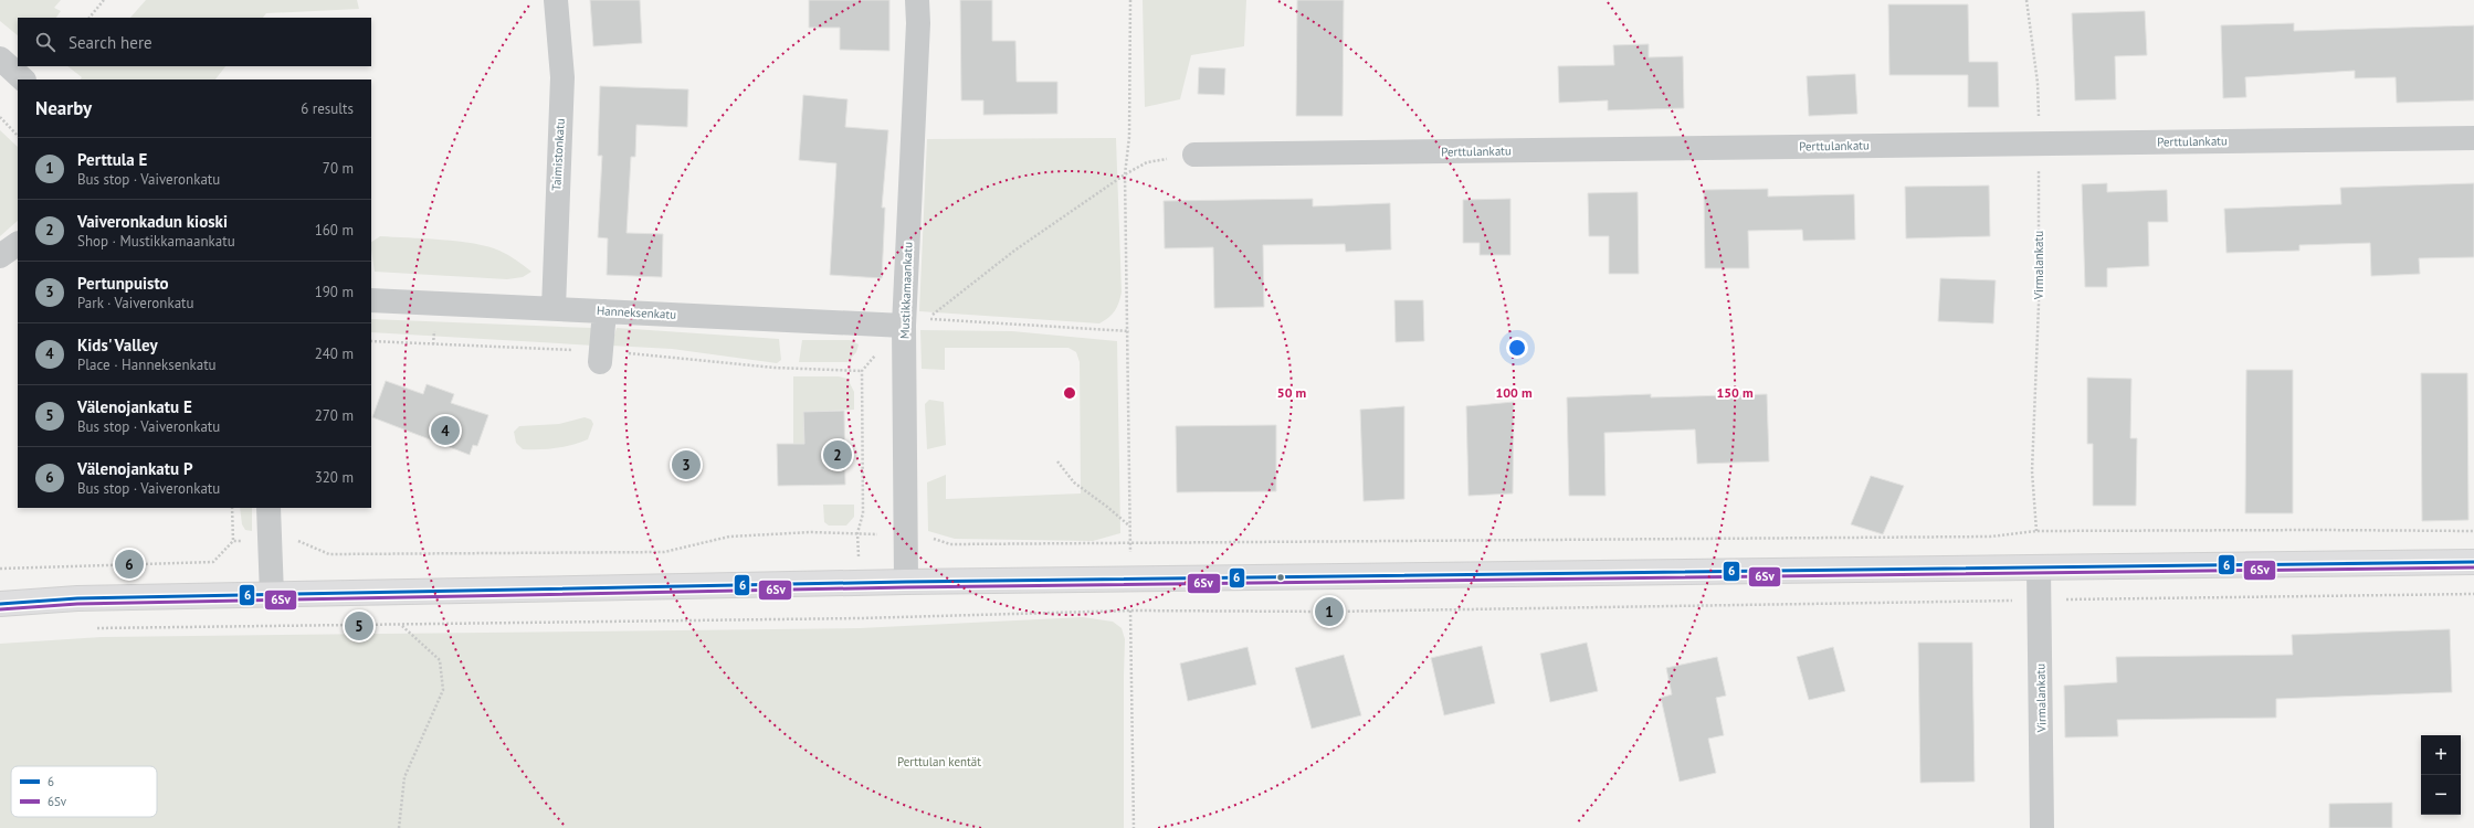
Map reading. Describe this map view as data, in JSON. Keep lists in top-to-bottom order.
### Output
{
  "streets": {
    "street": [
      "Perttulankatu",
      "Taimistonkatu",
      "Virmalankatu",
      "Mustikkamaankatu",
      "Hanneksenkatu"
    ]
  },
  "crossings": [
    ["Perttulankatu", "Virmalankatu"],
    ["Taimistonkatu", "Hanneksenkatu"],
    ["Mustikkamaankatu", "Hanneksenkatu"]
  ],
  "parks": ["Perttulan kentät"],
  "lines": ["transit line 6", "transit line 6Sv"],
  "legend": ["6", "6Sv"],
  "page": {
    "search": "Search here",
    "heading": ["Nearby", "6 results"],
    "list": [
      {
        "mark": "1",
        "name": "Perttula E",
        "note": "Bus stop · Vaiveronkatu",
        "value": "70 m"
      },
      {
        "mark": "2",
        "name": "Vaiveronkadun kioski",
        "note": "Shop · Mustikkamaankatu",
        "value": "160 m"
      },
      {
        "mark": "3",
        "name": "Pertunpuisto",
        "note": "Park · Vaiveronkatu",
        "value": "190 m"
      },
      {
        "mark": "4",
        "name": "Kids' Valley",
        "note": "Place · Hanneksenkatu",
        "value": "240 m"
      },
      {
        "mark": "5",
        "name": "Välenojankatu E",
        "note": "Bus stop · Vaiveronkatu",
        "value": "270 m"
      },
      {
        "mark": "6",
        "name": "Välenojankatu P",
        "note": "Bus stop · Vaiveronkatu",
        "value": "320 m"
      }
    ],
    "pins": [
      "4",
      "2",
      "3",
      "6",
      "1",
      "5"
    ],
    "map_buttons": ["+", "−"]
  },
  "rings": ["50 m", "100 m", "150 m"]
}
